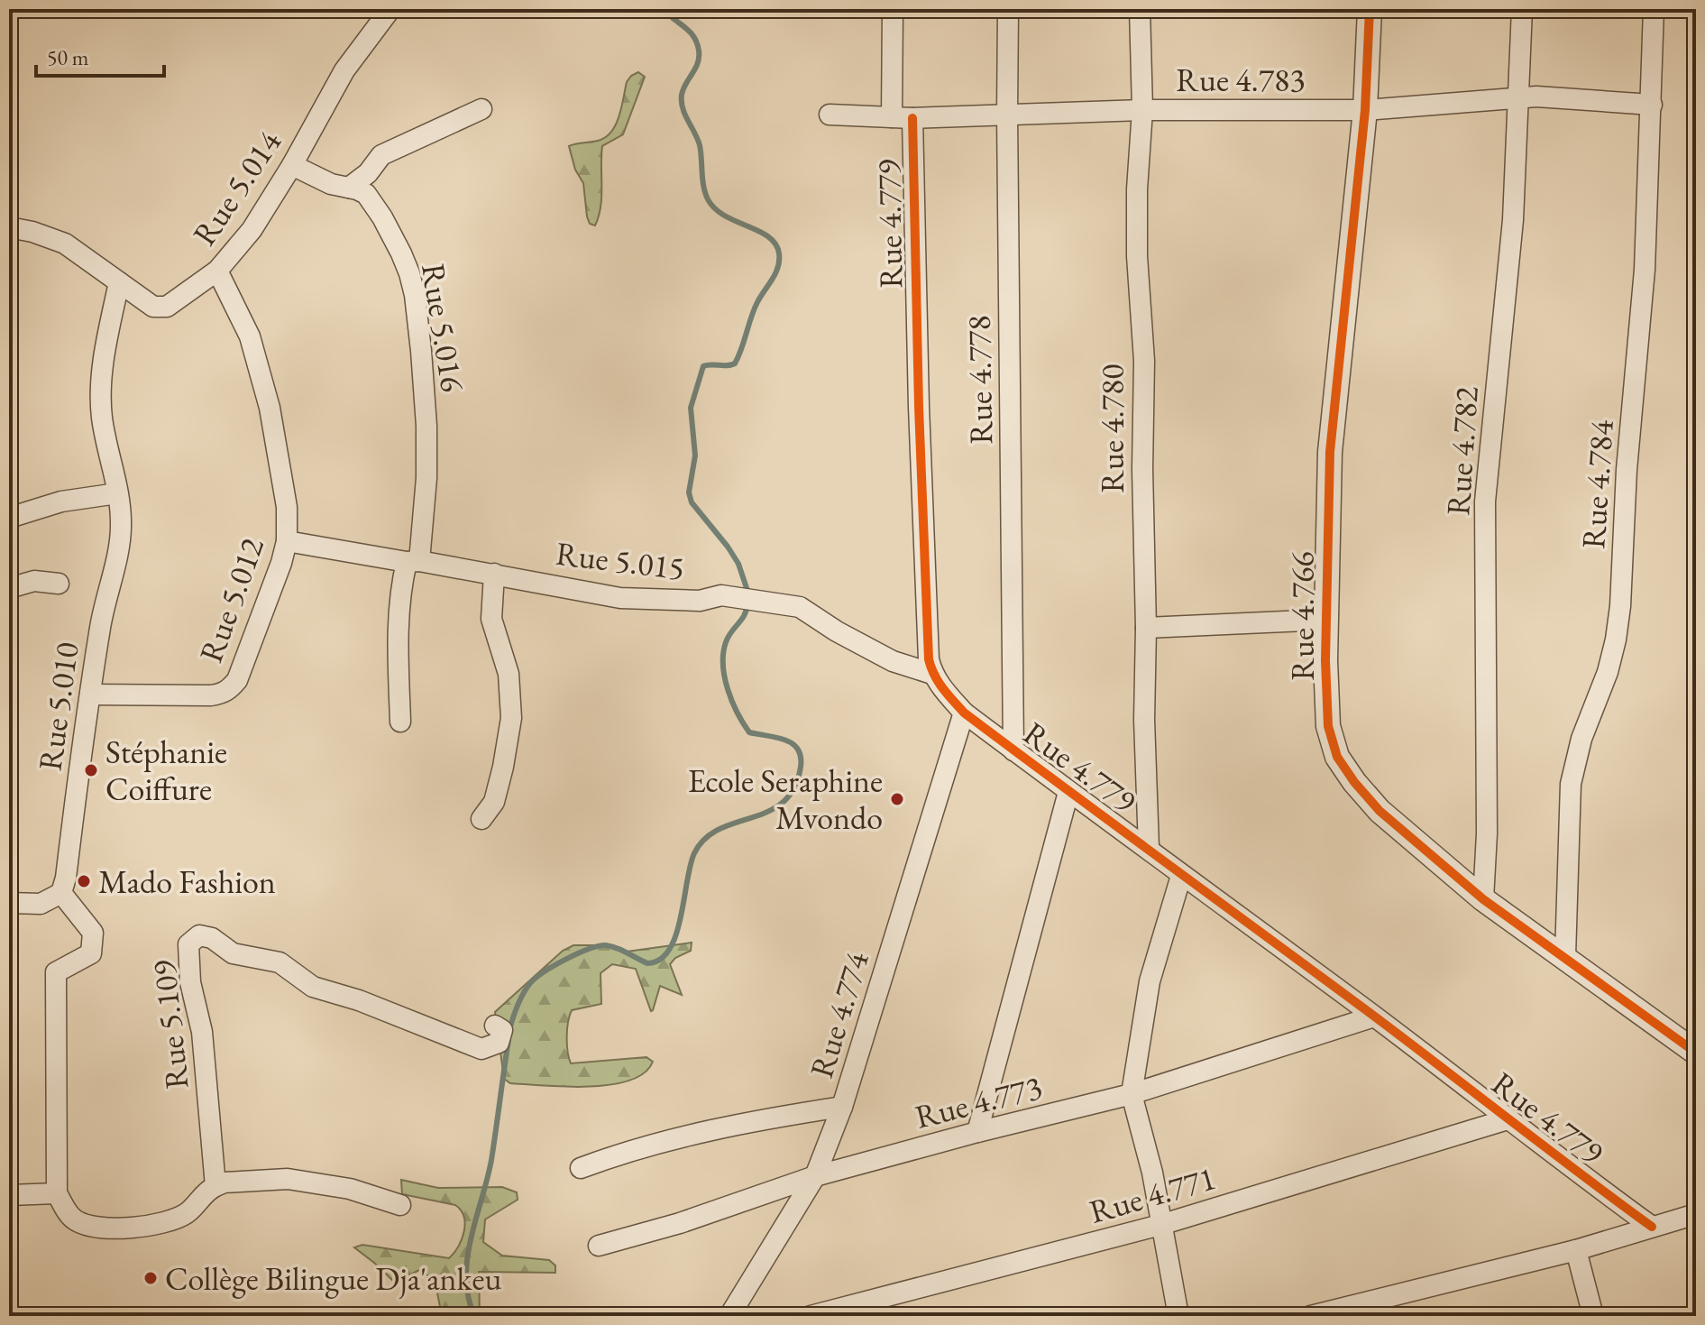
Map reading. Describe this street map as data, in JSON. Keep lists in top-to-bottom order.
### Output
{
  "streets": {
    "street": [
      "Rue 4.783",
      "Rue 5.014",
      "Rue 4.779",
      "Rue 5.016",
      "Rue 4.778",
      "Rue 4.780",
      "Rue 4.782",
      "Rue 4.784",
      "Rue 5.015",
      "Rue 5.012",
      "Rue 4.766",
      "Rue 5.010",
      "Rue 4.774",
      "Rue 5.109",
      "Rue 4.773",
      "Rue 4.771"
    ]
  },
  "crossings": [
    ["Rue 4.783", "Rue 4.779"],
    ["Rue 4.783", "Rue 4.778"],
    ["Rue 4.783", "Rue 4.780"],
    ["Rue 4.783", "Rue 4.782"],
    ["Rue 4.783", "Rue 4.784"],
    ["Rue 4.783", "Rue 4.766"],
    ["Rue 5.014", "Rue 5.016"],
    ["Rue 5.014", "Rue 5.012"],
    ["Rue 5.014", "Rue 5.010"],
    ["Rue 4.779", "Rue 4.778"],
    ["Rue 4.779", "Rue 4.780"],
    ["Rue 4.779", "Rue 5.015"],
    ["Rue 4.779", "Rue 4.774"],
    ["Rue 4.779", "Rue 4.773"],
    ["Rue 4.779", "Rue 4.771"],
    ["Rue 5.016", "Rue 5.015"],
    ["Rue 4.782", "Rue 4.766"],
    ["Rue 4.784", "Rue 4.766"],
    ["Rue 5.015", "Rue 5.012"],
    ["Rue 5.012", "Rue 5.010"],
    ["Rue 4.774", "Rue 4.773"]
  ],
  "places": [
    "Stéphanie Coiffure",
    "Ecole Seraphine Mvondo",
    "Mado Fashion",
    "Collège Bilingue Dja'ankeu"
  ],
  "scale_bar": "50 m"
}
